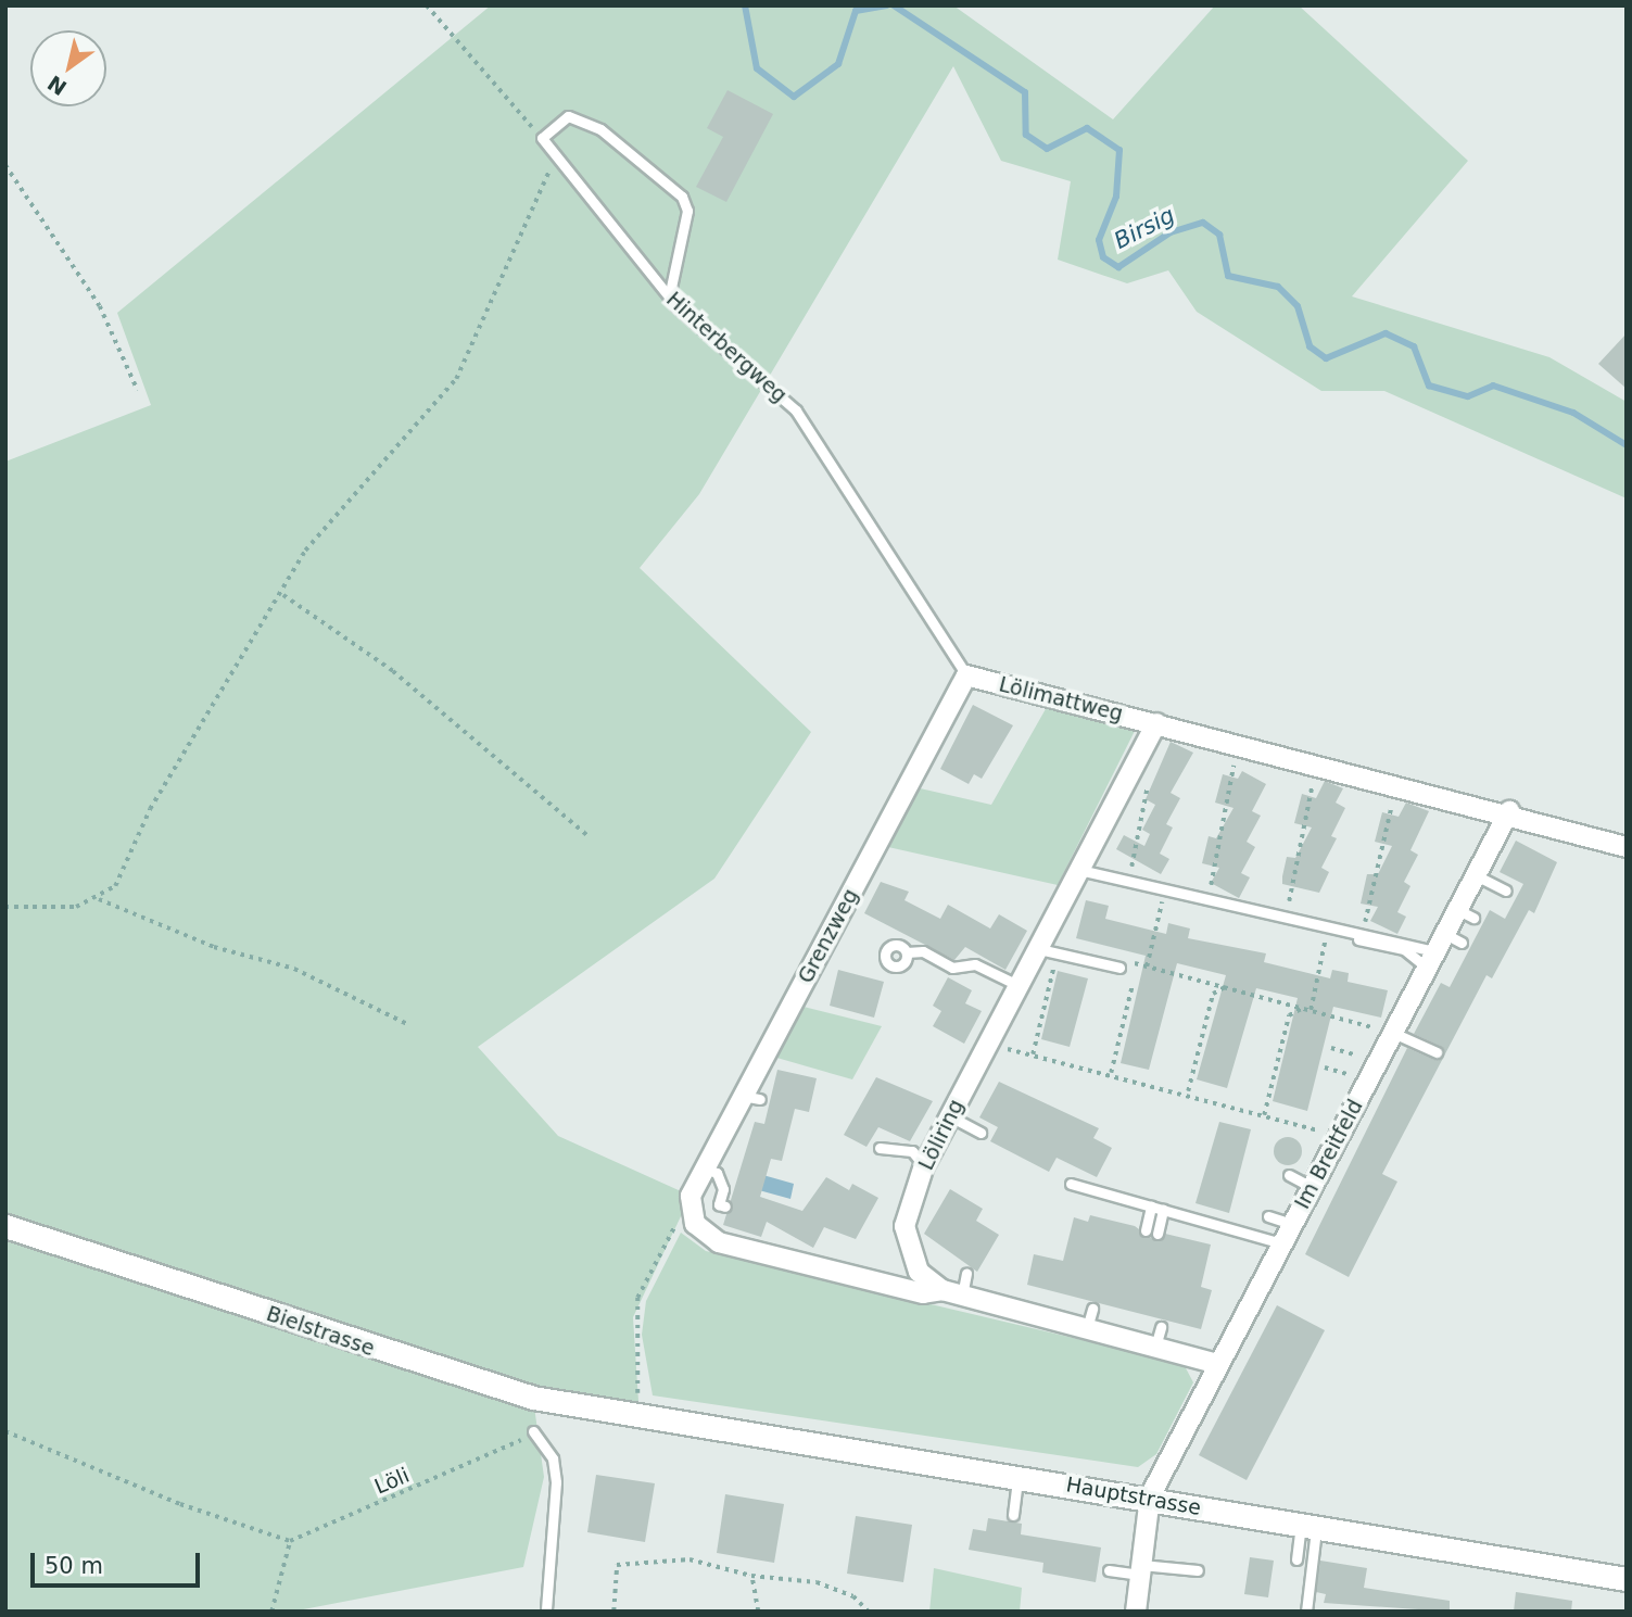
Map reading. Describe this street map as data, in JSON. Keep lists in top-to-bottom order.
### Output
{
  "streets": {
    "main road": ["Bielstrasse", "Hauptstrasse"],
    "street": [
      "Lölimattweg",
      "Grenzweg",
      "Löliring",
      "Im Breitfeld"
    ],
    "lane": ["Hinterbergweg"],
    "path": ["Löli"]
  },
  "crossings": [
    ["Hinterbergweg", "Lölimattweg"],
    ["Hinterbergweg", "Grenzweg"],
    ["Lölimattweg", "Grenzweg"],
    ["Lölimattweg", "Löliring"],
    ["Lölimattweg", "Im Breitfeld"],
    ["Löliring", "Im Breitfeld"],
    ["Im Breitfeld", "Hauptstrasse"],
    ["Bielstrasse", "Hauptstrasse"]
  ],
  "water": ["Birsig"],
  "scale_bar": "50 m",
  "north": "bottom left"
}
